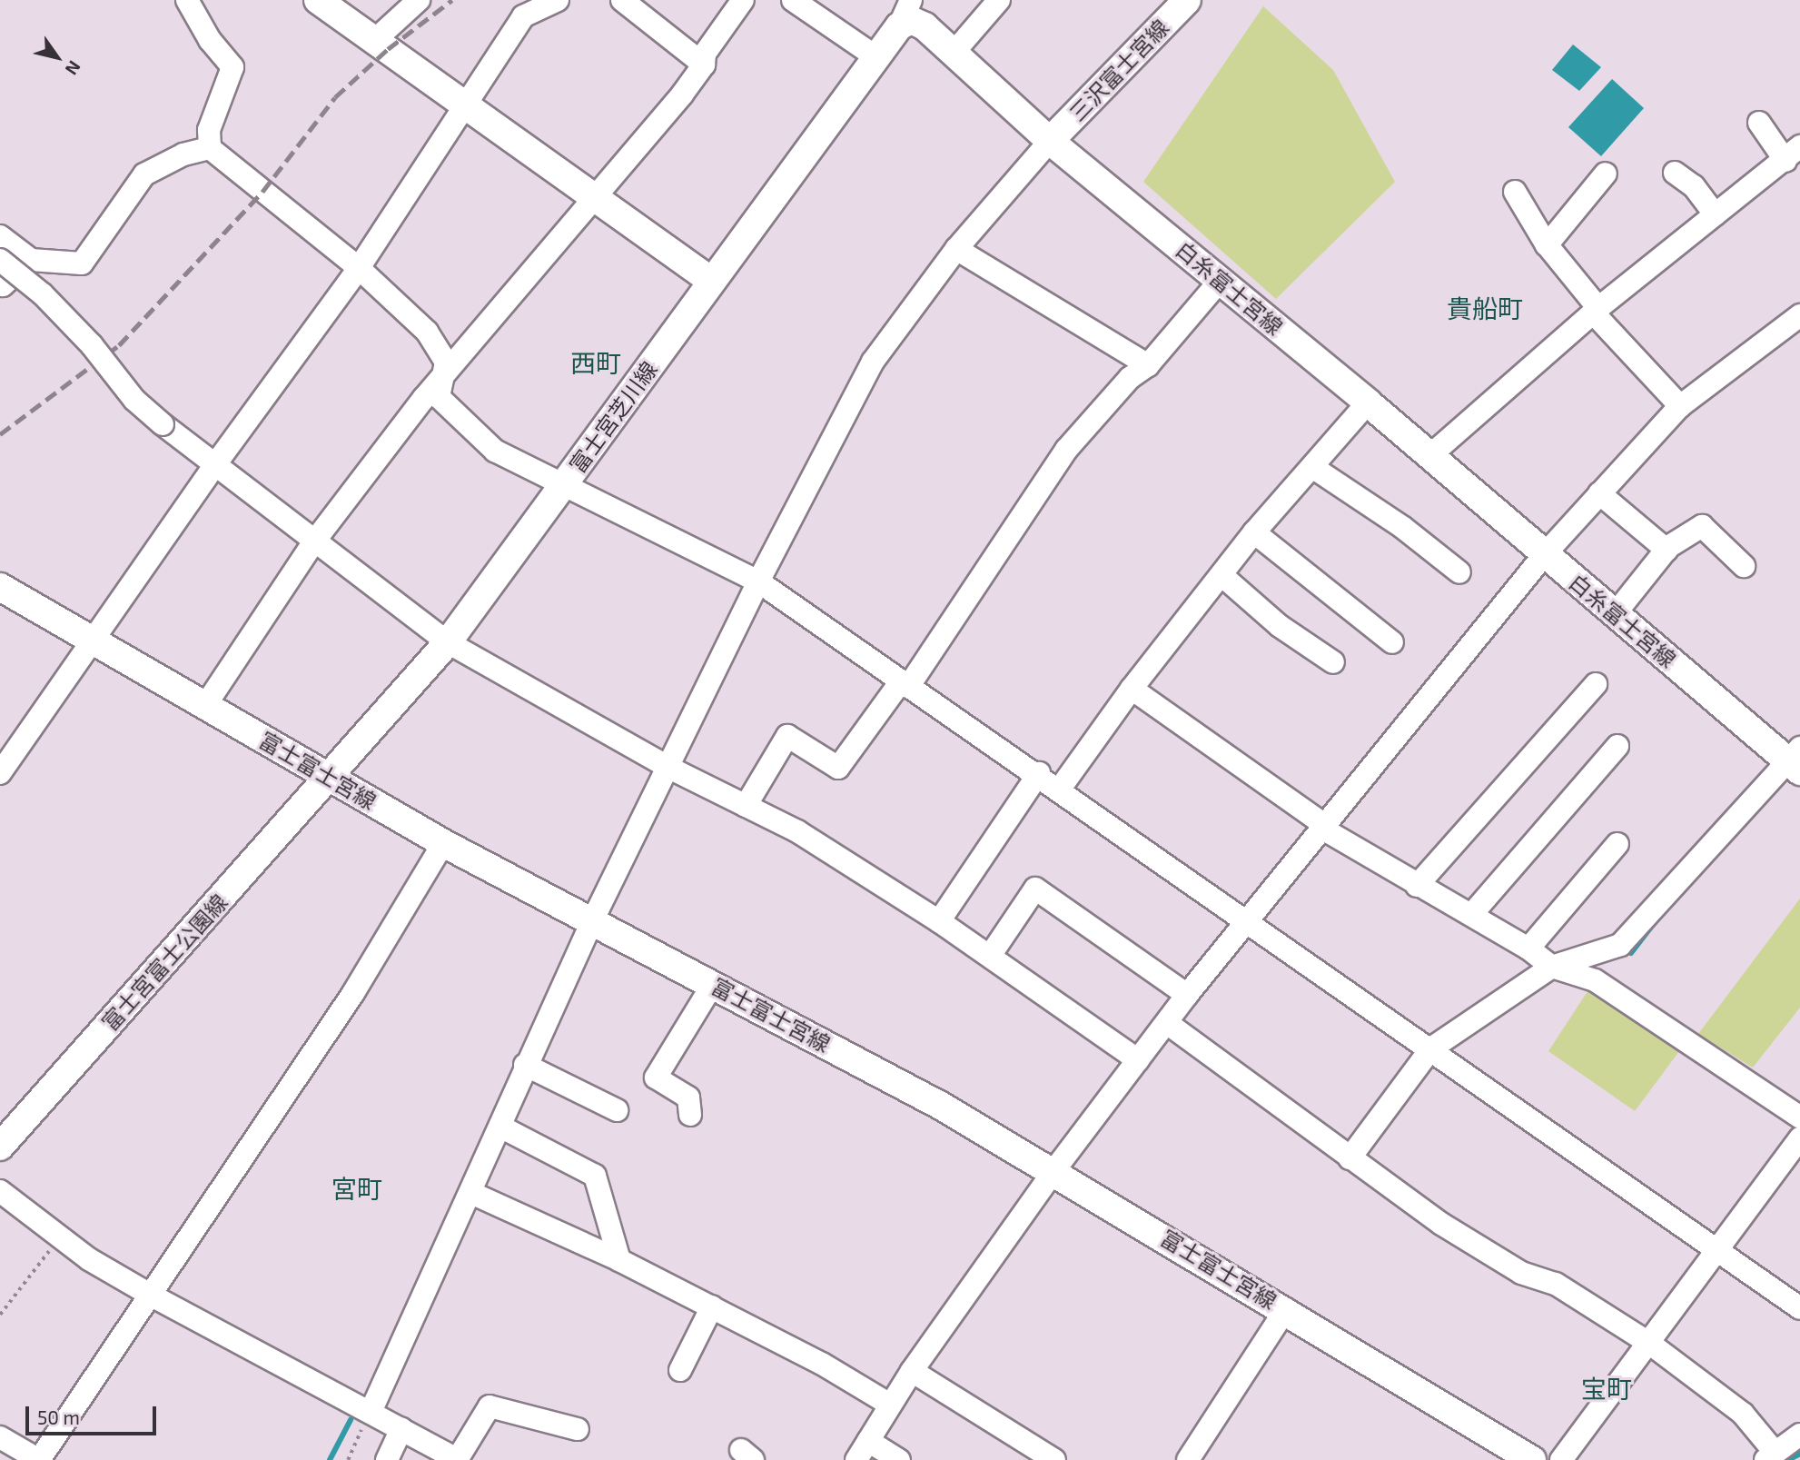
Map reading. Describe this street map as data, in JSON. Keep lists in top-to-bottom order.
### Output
{
  "streets": {
    "main road": [
      "三沢富士宮線",
      "白糸富士宮線",
      "富士宮芝川線",
      "富士富士宮線",
      "富士宮富士公園線"
    ]
  },
  "crossings": [
    ["三沢富士宮線", "白糸富士宮線"],
    ["富士宮芝川線", "富士富士宮線"],
    ["富士宮芝川線", "富士宮富士公園線"],
    ["富士富士宮線", "富士宮富士公園線"]
  ],
  "districts": [
    "貴船町",
    "西町",
    "宮町",
    "宝町"
  ],
  "scale_bar": "50 m",
  "north": "bottom right"
}
